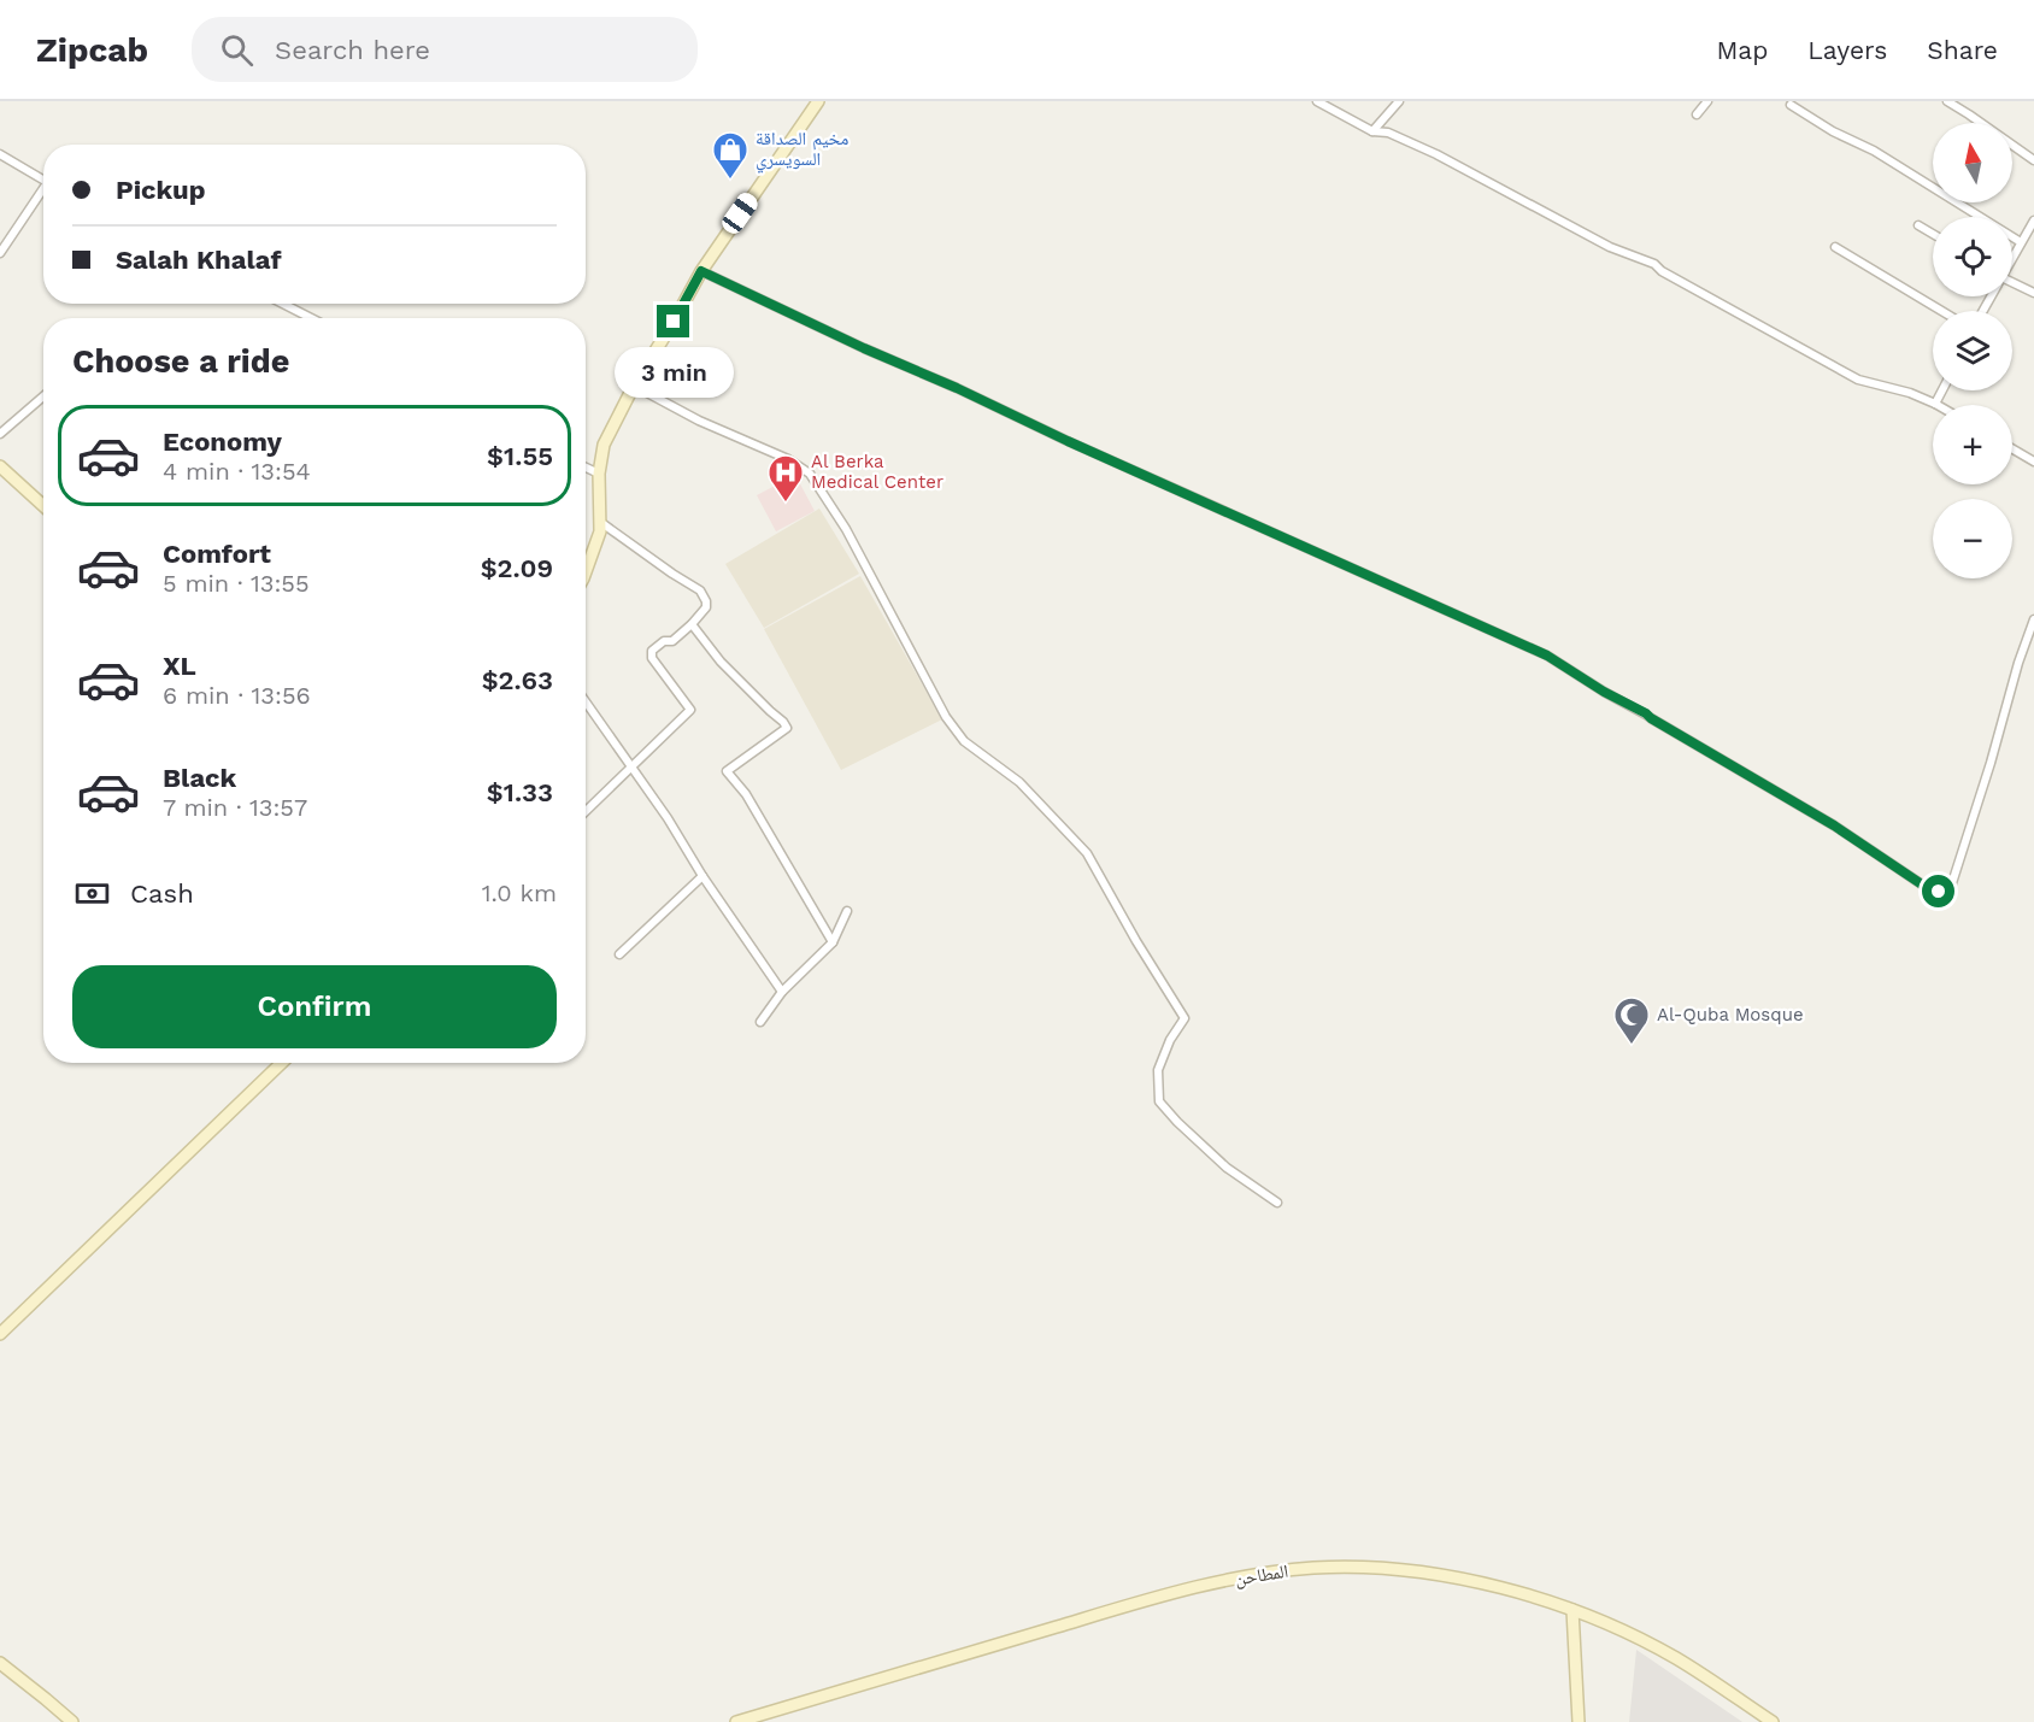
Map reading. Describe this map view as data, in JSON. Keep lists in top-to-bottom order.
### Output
{
  "streets": {
    "street": ["المطاحن"]
  },
  "places": {
    "shop": ["مخيم الصداقة السويسري"],
    "hospital": ["Al Berka Medical Center"],
    "mosque": ["Al-Quba Mosque"]
  },
  "north": "top",
  "page": {
    "header": "Zipcab",
    "search": "Search here",
    "nav": ["Map", "Layers", "Share"],
    "map_buttons": ["+", "−"],
    "banner": ["Pickup", "Salah Khalaf"],
    "heading": "Choose a ride",
    "bubble": "3 min",
    "list": [
      {
        "name": "Economy",
        "note": "4 min · 13:54",
        "value": "$1.55"
      },
      {
        "name": "Comfort",
        "note": "5 min · 13:55",
        "value": "$2.09"
      },
      {
        "name": "XL",
        "note": "6 min · 13:56",
        "value": "$2.63"
      },
      {
        "name": "Black",
        "note": "7 min · 13:57",
        "value": "$1.33"
      }
    ],
    "pay": ["Cash", "1.0 km"],
    "buttons": "Confirm"
  }
}
